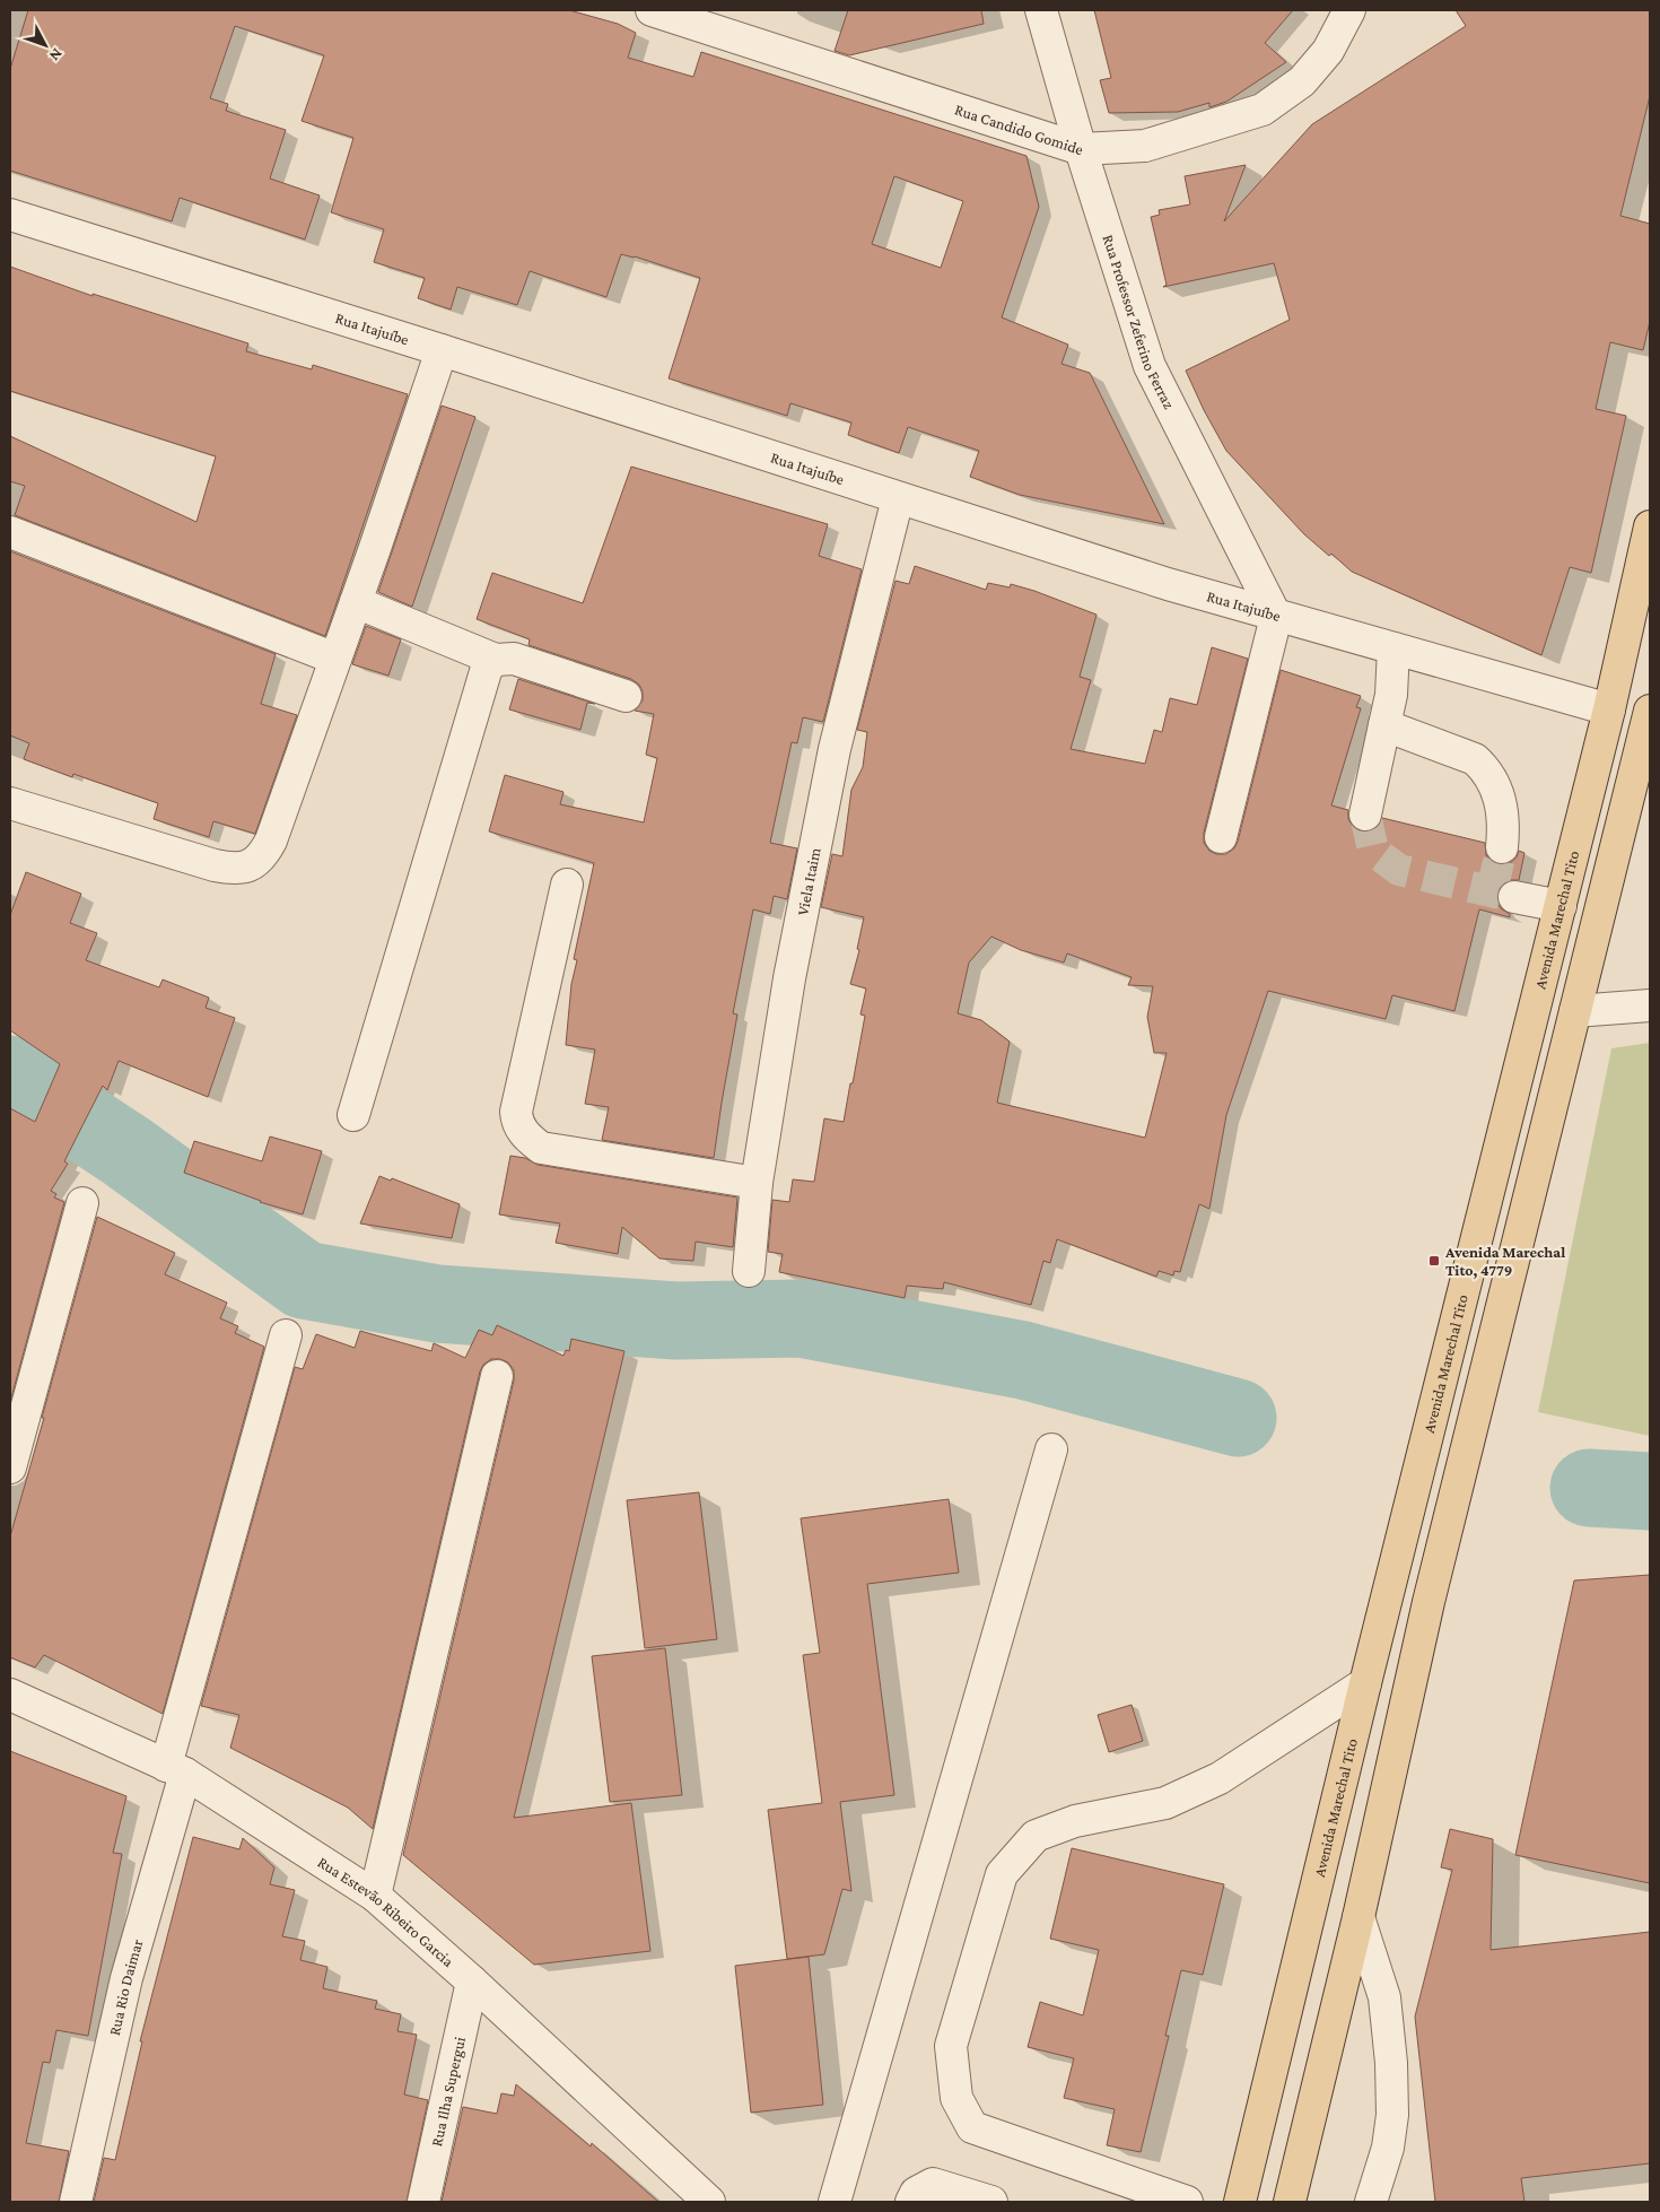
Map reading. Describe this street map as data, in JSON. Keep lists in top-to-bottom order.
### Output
{
  "streets": {
    "main road": ["Avenida Marechal Tito"],
    "street": [
      "Rua Candido Gomide",
      "Rua Professor Zeferino Ferraz",
      "Rua Itajuíbe",
      "Viela Itaim",
      "Rua Estevão Ribeiro Garcia",
      "Rua Rio Daimar",
      "Rua Ilha Supergui"
    ]
  },
  "crossings": [
    ["Rua Candido Gomide", "Rua Professor Zeferino Ferraz"],
    ["Rua Professor Zeferino Ferraz", "Rua Itajuíbe"],
    ["Rua Itajuíbe", "Viela Itaim"],
    ["Rua Itajuíbe", "Avenida Marechal Tito"],
    ["Rua Estevão Ribeiro Garcia", "Rua Rio Daimar"],
    ["Rua Estevão Ribeiro Garcia", "Rua Ilha Supergui"]
  ],
  "places": {
    "transit": ["Avenida Marechal Tito, 4779"]
  },
  "north": "bottom right"
}
